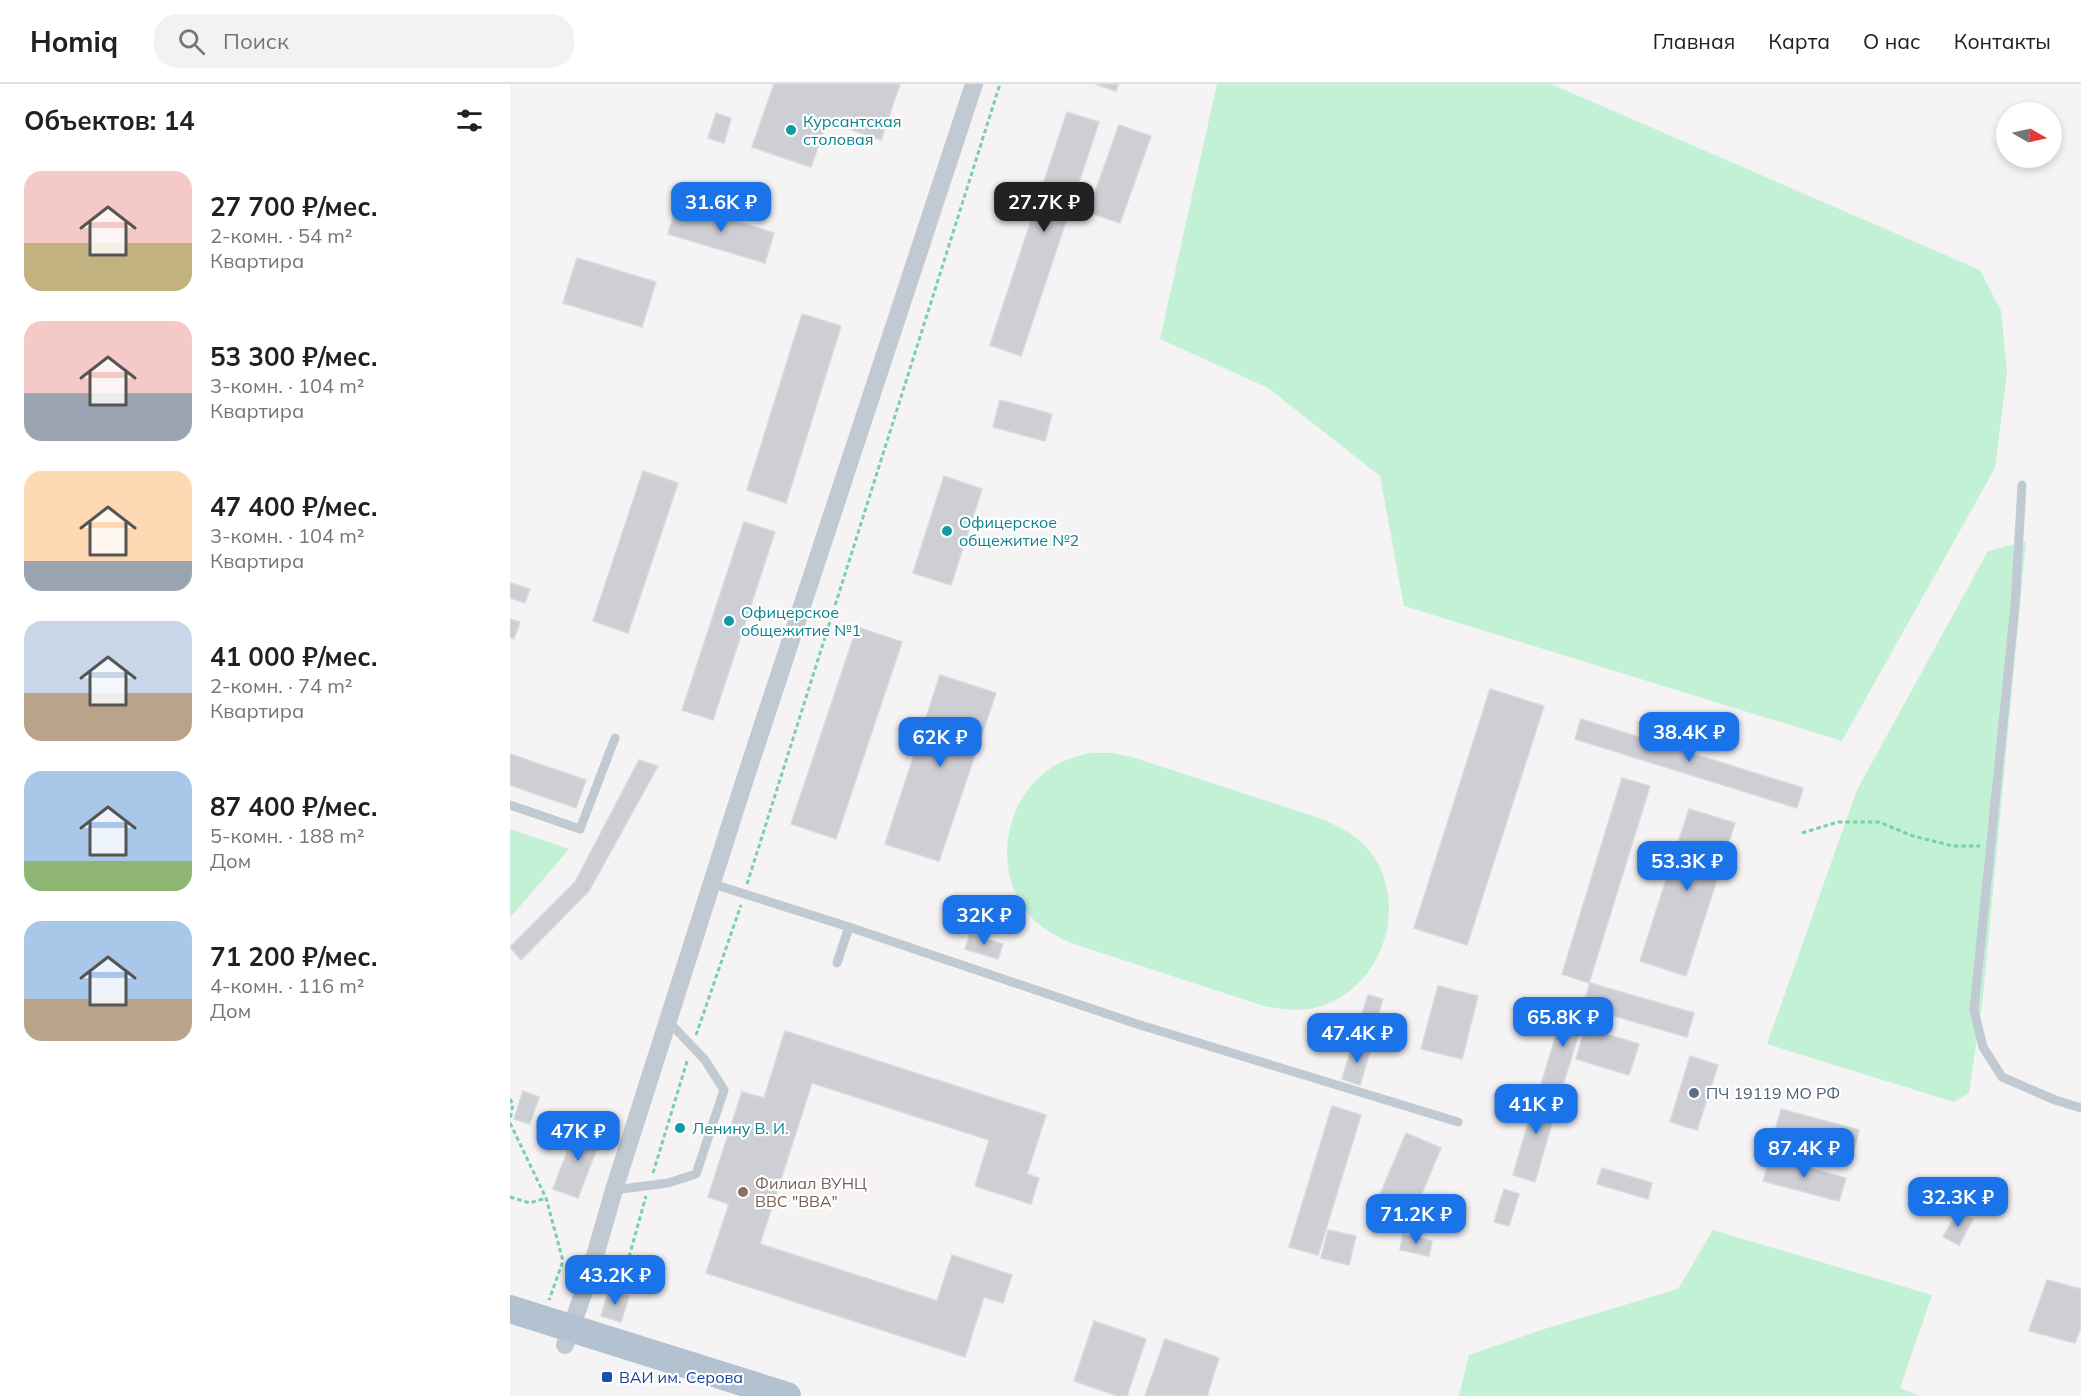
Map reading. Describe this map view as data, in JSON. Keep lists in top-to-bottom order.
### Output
{
  "places": {
    "other": [
      "Курсантская столовая",
      "Офицерское общежитие №2",
      "Офицерское общежитие №1",
      "ПЧ 19119 МО РФ",
      "Ленину В. И.",
      "Филиал ВУНЦ ВВС \"ВВА\""
    ],
    "transit": ["ВАИ им. Серова"]
  },
  "north": "right",
  "page": {
    "header": "Homiq",
    "search": "Поиск",
    "nav": [
      "Главная",
      "Карта",
      "О нас",
      "Контакты"
    ],
    "heading": "Объектов: 14",
    "list": [
      {
        "name": "27 700 ₽/мес.",
        "note": "2-комн. · 54 m² · Квартира"
      },
      {
        "name": "53 300 ₽/мес.",
        "note": "3-комн. · 104 m² · Квартира"
      },
      {
        "name": "47 400 ₽/мес.",
        "note": "3-комн. · 104 m² · Квартира"
      },
      {
        "name": "41 000 ₽/мес.",
        "note": "2-комн. · 74 m² · Квартира"
      },
      {
        "name": "87 400 ₽/мес.",
        "note": "5-комн. · 188 m² · Дом"
      },
      {
        "name": "71 200 ₽/мес.",
        "note": "4-комн. · 116 m² · Дом"
      }
    ],
    "price": [
      "31.6K ₽",
      "27.7K ₽",
      "38.4K ₽",
      "62K ₽",
      "53.3K ₽",
      "32K ₽",
      "65.8K ₽",
      "47.4K ₽",
      "41K ₽",
      "47K ₽",
      "87.4K ₽",
      "32.3K ₽",
      "71.2K ₽",
      "43.2K ₽"
    ]
  }
}
